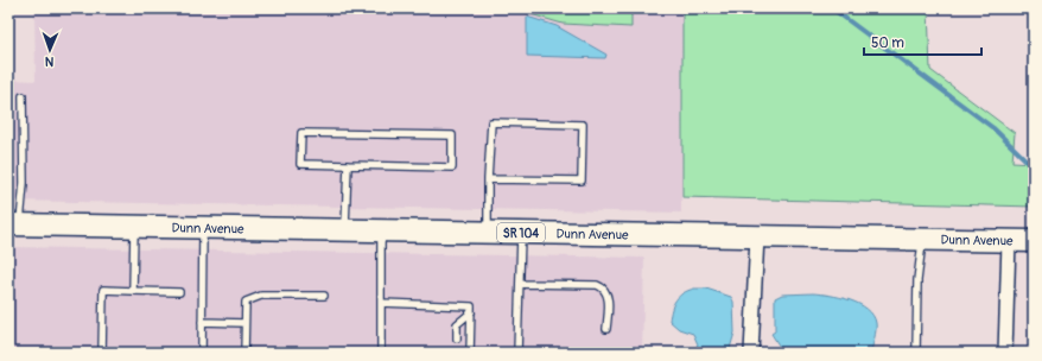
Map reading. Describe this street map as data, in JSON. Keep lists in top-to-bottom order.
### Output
{
  "streets": {
    "main road": ["Dunn Avenue", "SR 104"]
  },
  "scale_bar": "50 m",
  "north": "bottom"
}
